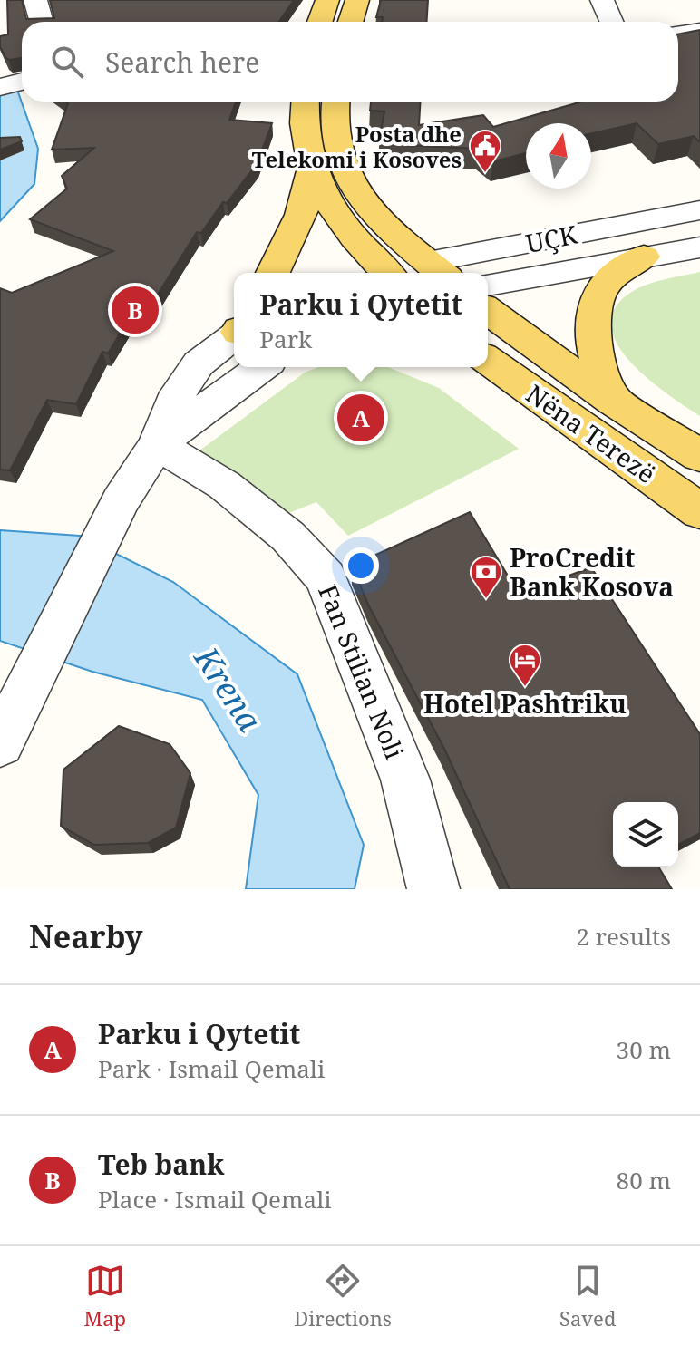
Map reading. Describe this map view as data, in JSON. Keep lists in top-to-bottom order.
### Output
{
  "streets": {
    "main road": ["Nëna Terezë"],
    "street": ["UÇK", "Fan Stilian Noli"]
  },
  "water": ["Krena"],
  "places": {
    "public building": ["Posta dhe Telekomi i Kosoves"],
    "bank": ["ProCredit Bank Kosova"],
    "hotel": ["Hotel Pashtriku"]
  },
  "north": "top",
  "page": {
    "search": "Search here",
    "popup": ["Parku i Qytetit", "Park"],
    "pins": ["B", "A"],
    "heading": ["Nearby", "2 results"],
    "list": [
      {
        "mark": "A",
        "name": "Parku i Qytetit",
        "note": "Park · Ismail Qemali",
        "value": "30 m"
      },
      {
        "mark": "B",
        "name": "Teb bank",
        "note": "Place · Ismail Qemali",
        "value": "80 m"
      }
    ],
    "nav": ["Map", "Directions", "Saved"]
  }
}
